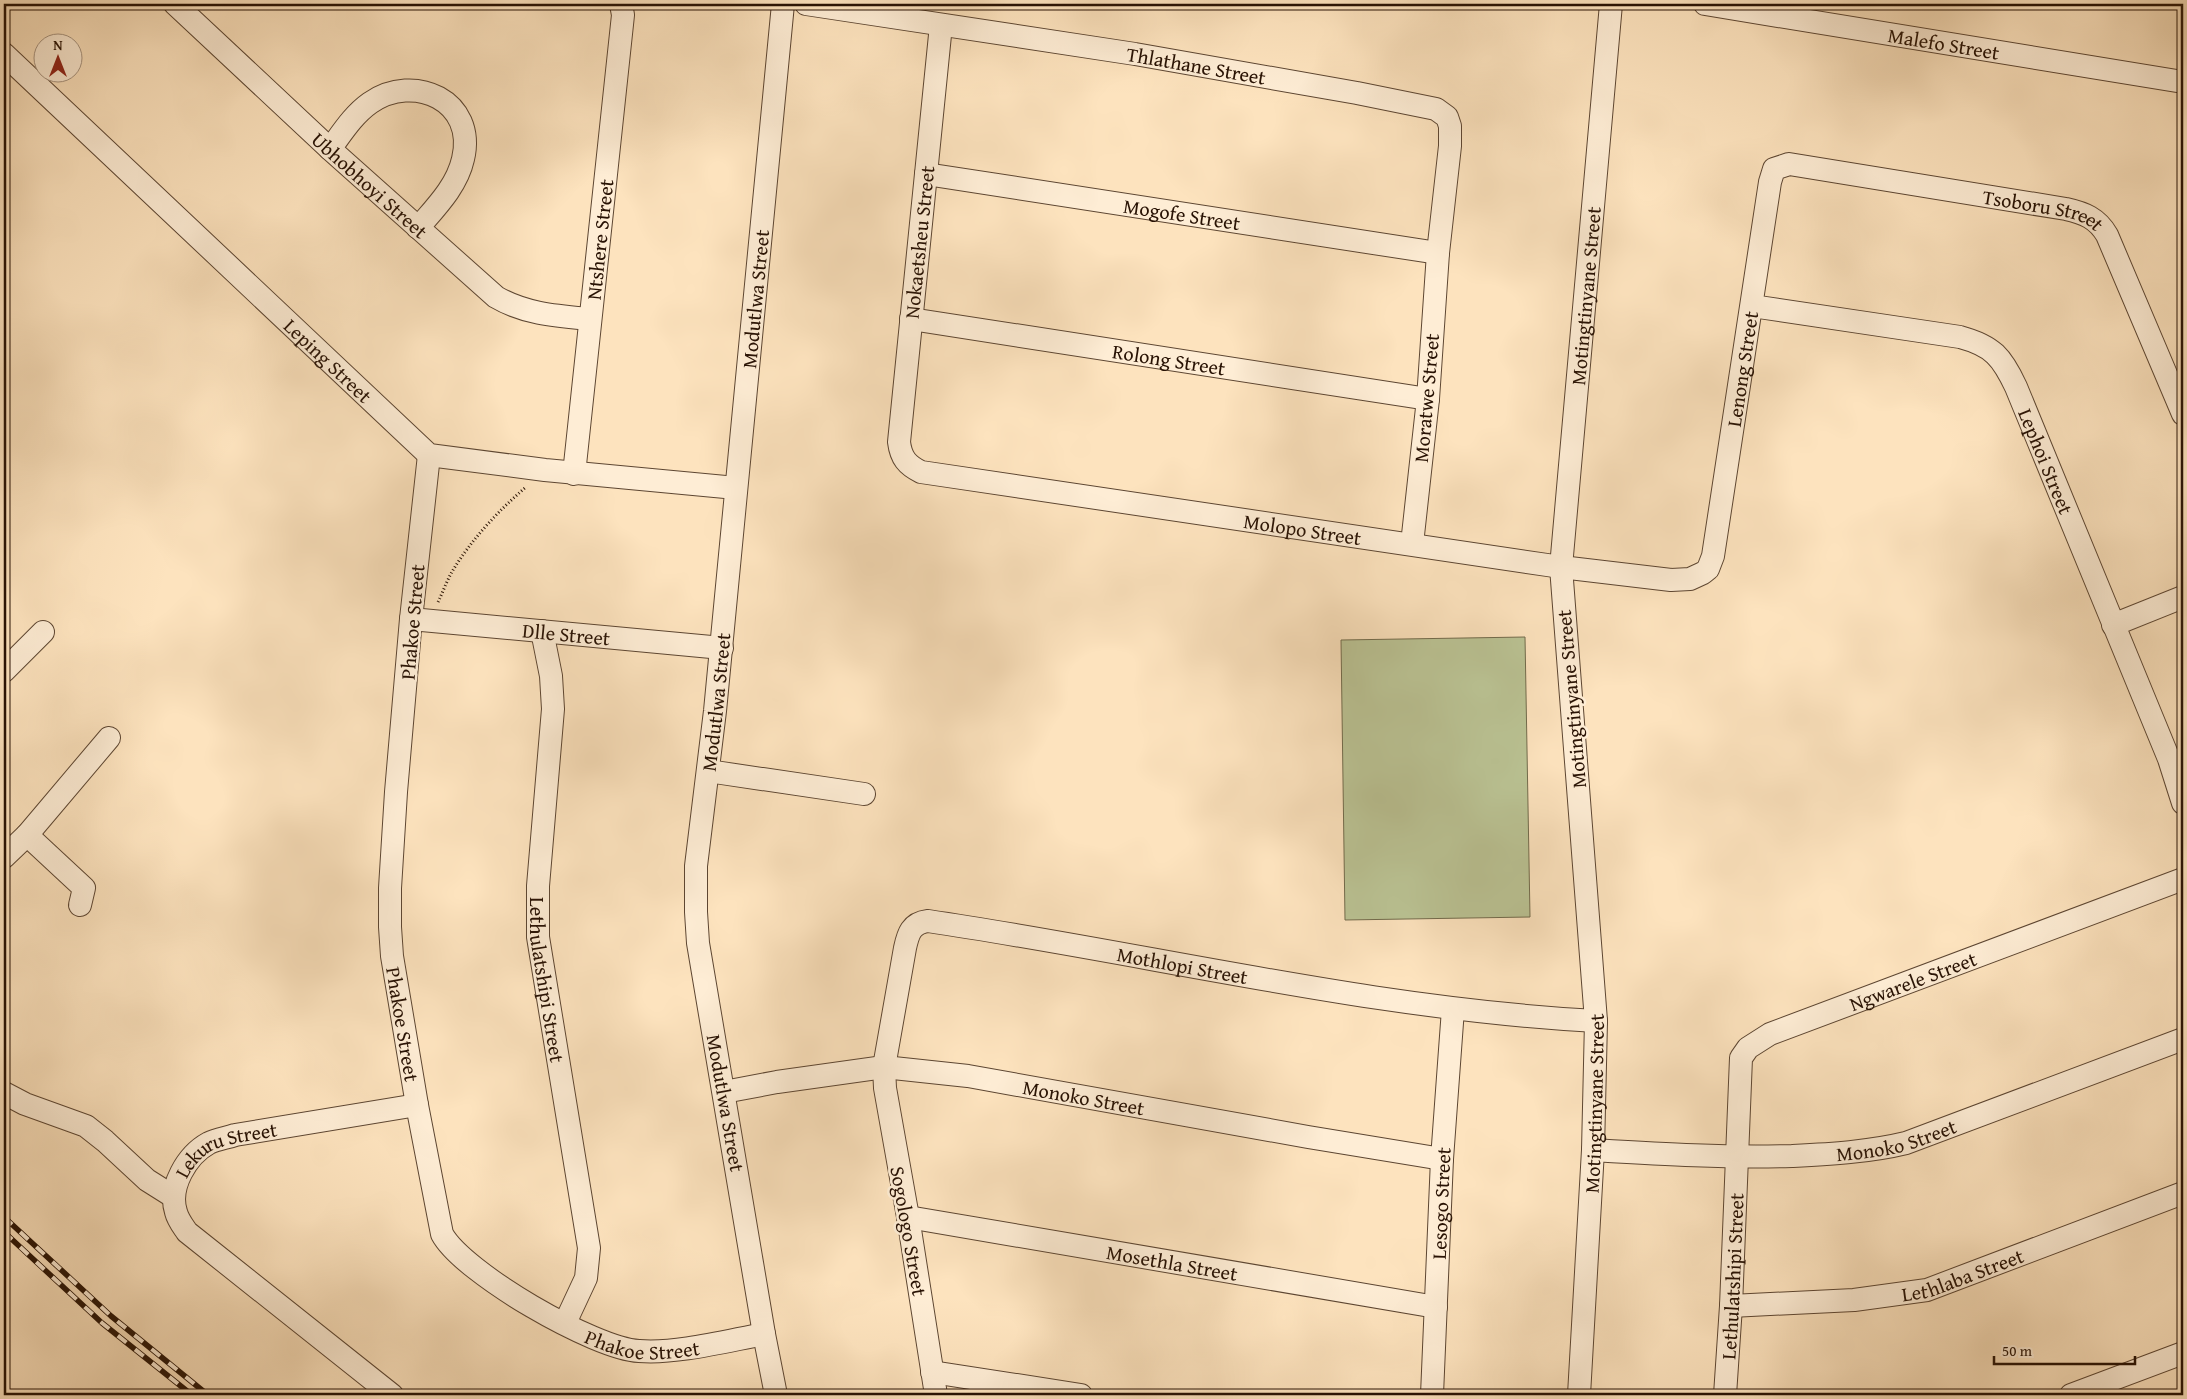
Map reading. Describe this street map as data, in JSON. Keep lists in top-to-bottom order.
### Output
{
  "streets": {
    "street": [
      "Malefo Street",
      "Thlathane Street",
      "Ubhobhoyi Street",
      "Mogofe Street",
      "Tsoboru Street",
      "Ntshere Street",
      "Nokaetsheu Street",
      "Motingtinyane Street",
      "Modutlwa Street",
      "Leping Street",
      "Rolong Street",
      "Lenong Street",
      "Moratwe Street",
      "Lephoi Street",
      "Molopo Street",
      "Phakoe Street",
      "Dlle Street",
      "Mothlopi Street",
      "Lethulatshipi Street",
      "Ngwarele Street",
      "Monoko Street",
      "Lekuru Street",
      "Lesogo Street",
      "Sogologo Street",
      "Mosethla Street",
      "Lethlaba Street"
    ]
  },
  "crossings": [
    ["Thlathane Street", "Mogofe Street"],
    ["Thlathane Street", "Nokaetsheu Street"],
    ["Thlathane Street", "Moratwe Street"],
    ["Ubhobhoyi Street", "Ntshere Street"],
    ["Mogofe Street", "Nokaetsheu Street"],
    ["Mogofe Street", "Moratwe Street"],
    ["Tsoboru Street", "Lenong Street"],
    ["Nokaetsheu Street", "Rolong Street"],
    ["Nokaetsheu Street", "Molopo Street"],
    ["Motingtinyane Street", "Molopo Street"],
    ["Motingtinyane Street", "Mothlopi Street"],
    ["Motingtinyane Street", "Monoko Street"],
    ["Modutlwa Street", "Phakoe Street"],
    ["Modutlwa Street", "Dlle Street"],
    ["Modutlwa Street", "Monoko Street"],
    ["Leping Street", "Phakoe Street"],
    ["Rolong Street", "Moratwe Street"],
    ["Lenong Street", "Lephoi Street"],
    ["Lenong Street", "Molopo Street"],
    ["Moratwe Street", "Molopo Street"],
    ["Phakoe Street", "Dlle Street"],
    ["Phakoe Street", "Lethulatshipi Street"],
    ["Phakoe Street", "Lekuru Street"],
    ["Dlle Street", "Lethulatshipi Street"],
    ["Mothlopi Street", "Monoko Street"],
    ["Mothlopi Street", "Lesogo Street"],
    ["Mothlopi Street", "Sogologo Street"],
    ["Lethulatshipi Street", "Ngwarele Street"],
    ["Lethulatshipi Street", "Monoko Street"],
    ["Lethulatshipi Street", "Lethlaba Street"],
    ["Ngwarele Street", "Monoko Street"],
    ["Monoko Street", "Lesogo Street"],
    ["Monoko Street", "Sogologo Street"],
    ["Lesogo Street", "Mosethla Street"],
    ["Sogologo Street", "Mosethla Street"]
  ],
  "scale_bar": "50 m",
  "north": "top"
}
